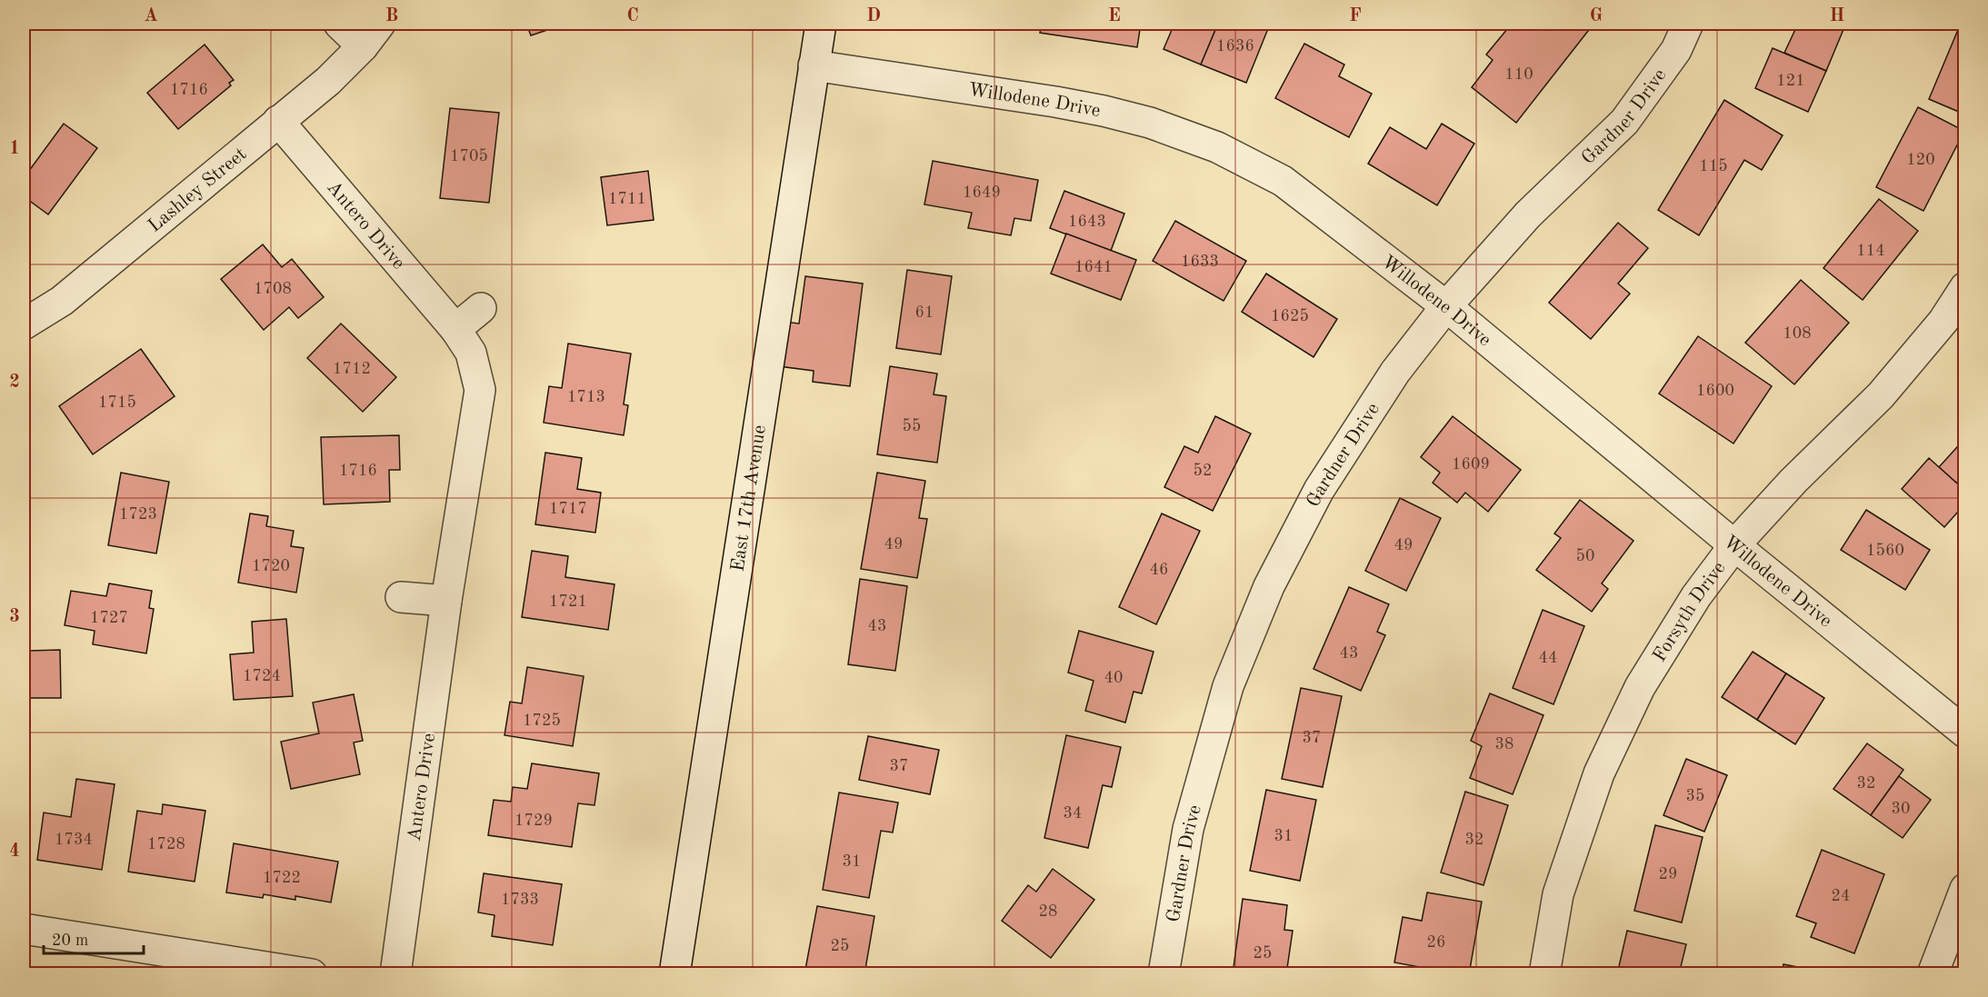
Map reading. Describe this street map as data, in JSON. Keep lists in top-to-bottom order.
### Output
{
  "streets": {
    "street": [
      "Willodene Drive",
      "Gardner Drive",
      "Lashley Street",
      "Antero Drive",
      "East 17th Avenue",
      "Forsyth Drive"
    ]
  },
  "crossings": [
    ["Willodene Drive", "Gardner Drive"],
    ["Willodene Drive", "East 17th Avenue"],
    ["Willodene Drive", "Forsyth Drive"],
    ["Lashley Street", "Antero Drive"]
  ],
  "house_numbers": [
    "1636",
    "110",
    "121",
    "1716",
    "1705",
    "120",
    "115",
    "1649",
    "1711",
    "1643",
    "114",
    "1633",
    "1641",
    "1708",
    "61",
    "1625",
    "108",
    "1712",
    "1600",
    "1713",
    "1715",
    "55",
    "1609",
    "1716",
    "52",
    "1717",
    "1723",
    "49",
    "49",
    "1560",
    "50",
    "1720",
    "46",
    "1721",
    "1727",
    "43",
    "43",
    "44",
    "1724",
    "40",
    "1725",
    "37",
    "38",
    "37",
    "32",
    "35",
    "30",
    "34",
    "1729",
    "31",
    "1734",
    "32",
    "1728",
    "31",
    "29",
    "1722",
    "24",
    "1733",
    "28",
    "26",
    "25",
    "25"
  ],
  "scale_bar": "20 m",
  "grid": {
    "columns": [
      "A",
      "B",
      "C",
      "D",
      "E",
      "F",
      "G",
      "H"
    ],
    "rows": [
      "1",
      "2",
      "3",
      "4"
    ]
  }
}
